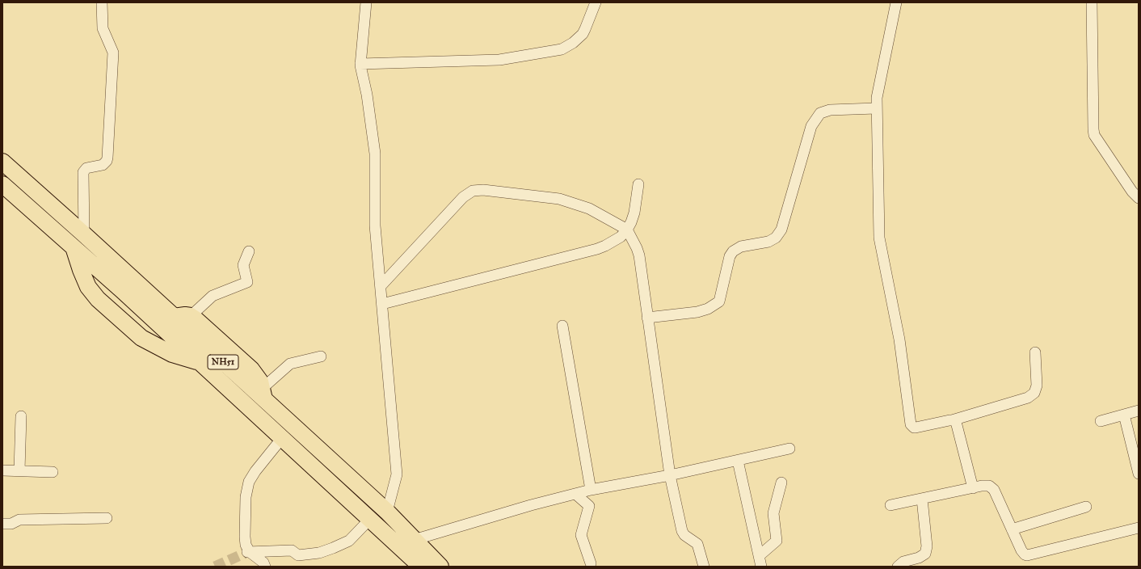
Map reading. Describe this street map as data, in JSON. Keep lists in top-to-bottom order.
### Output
{
  "streets": {
    "highway": ["NH51"]
  }
}
